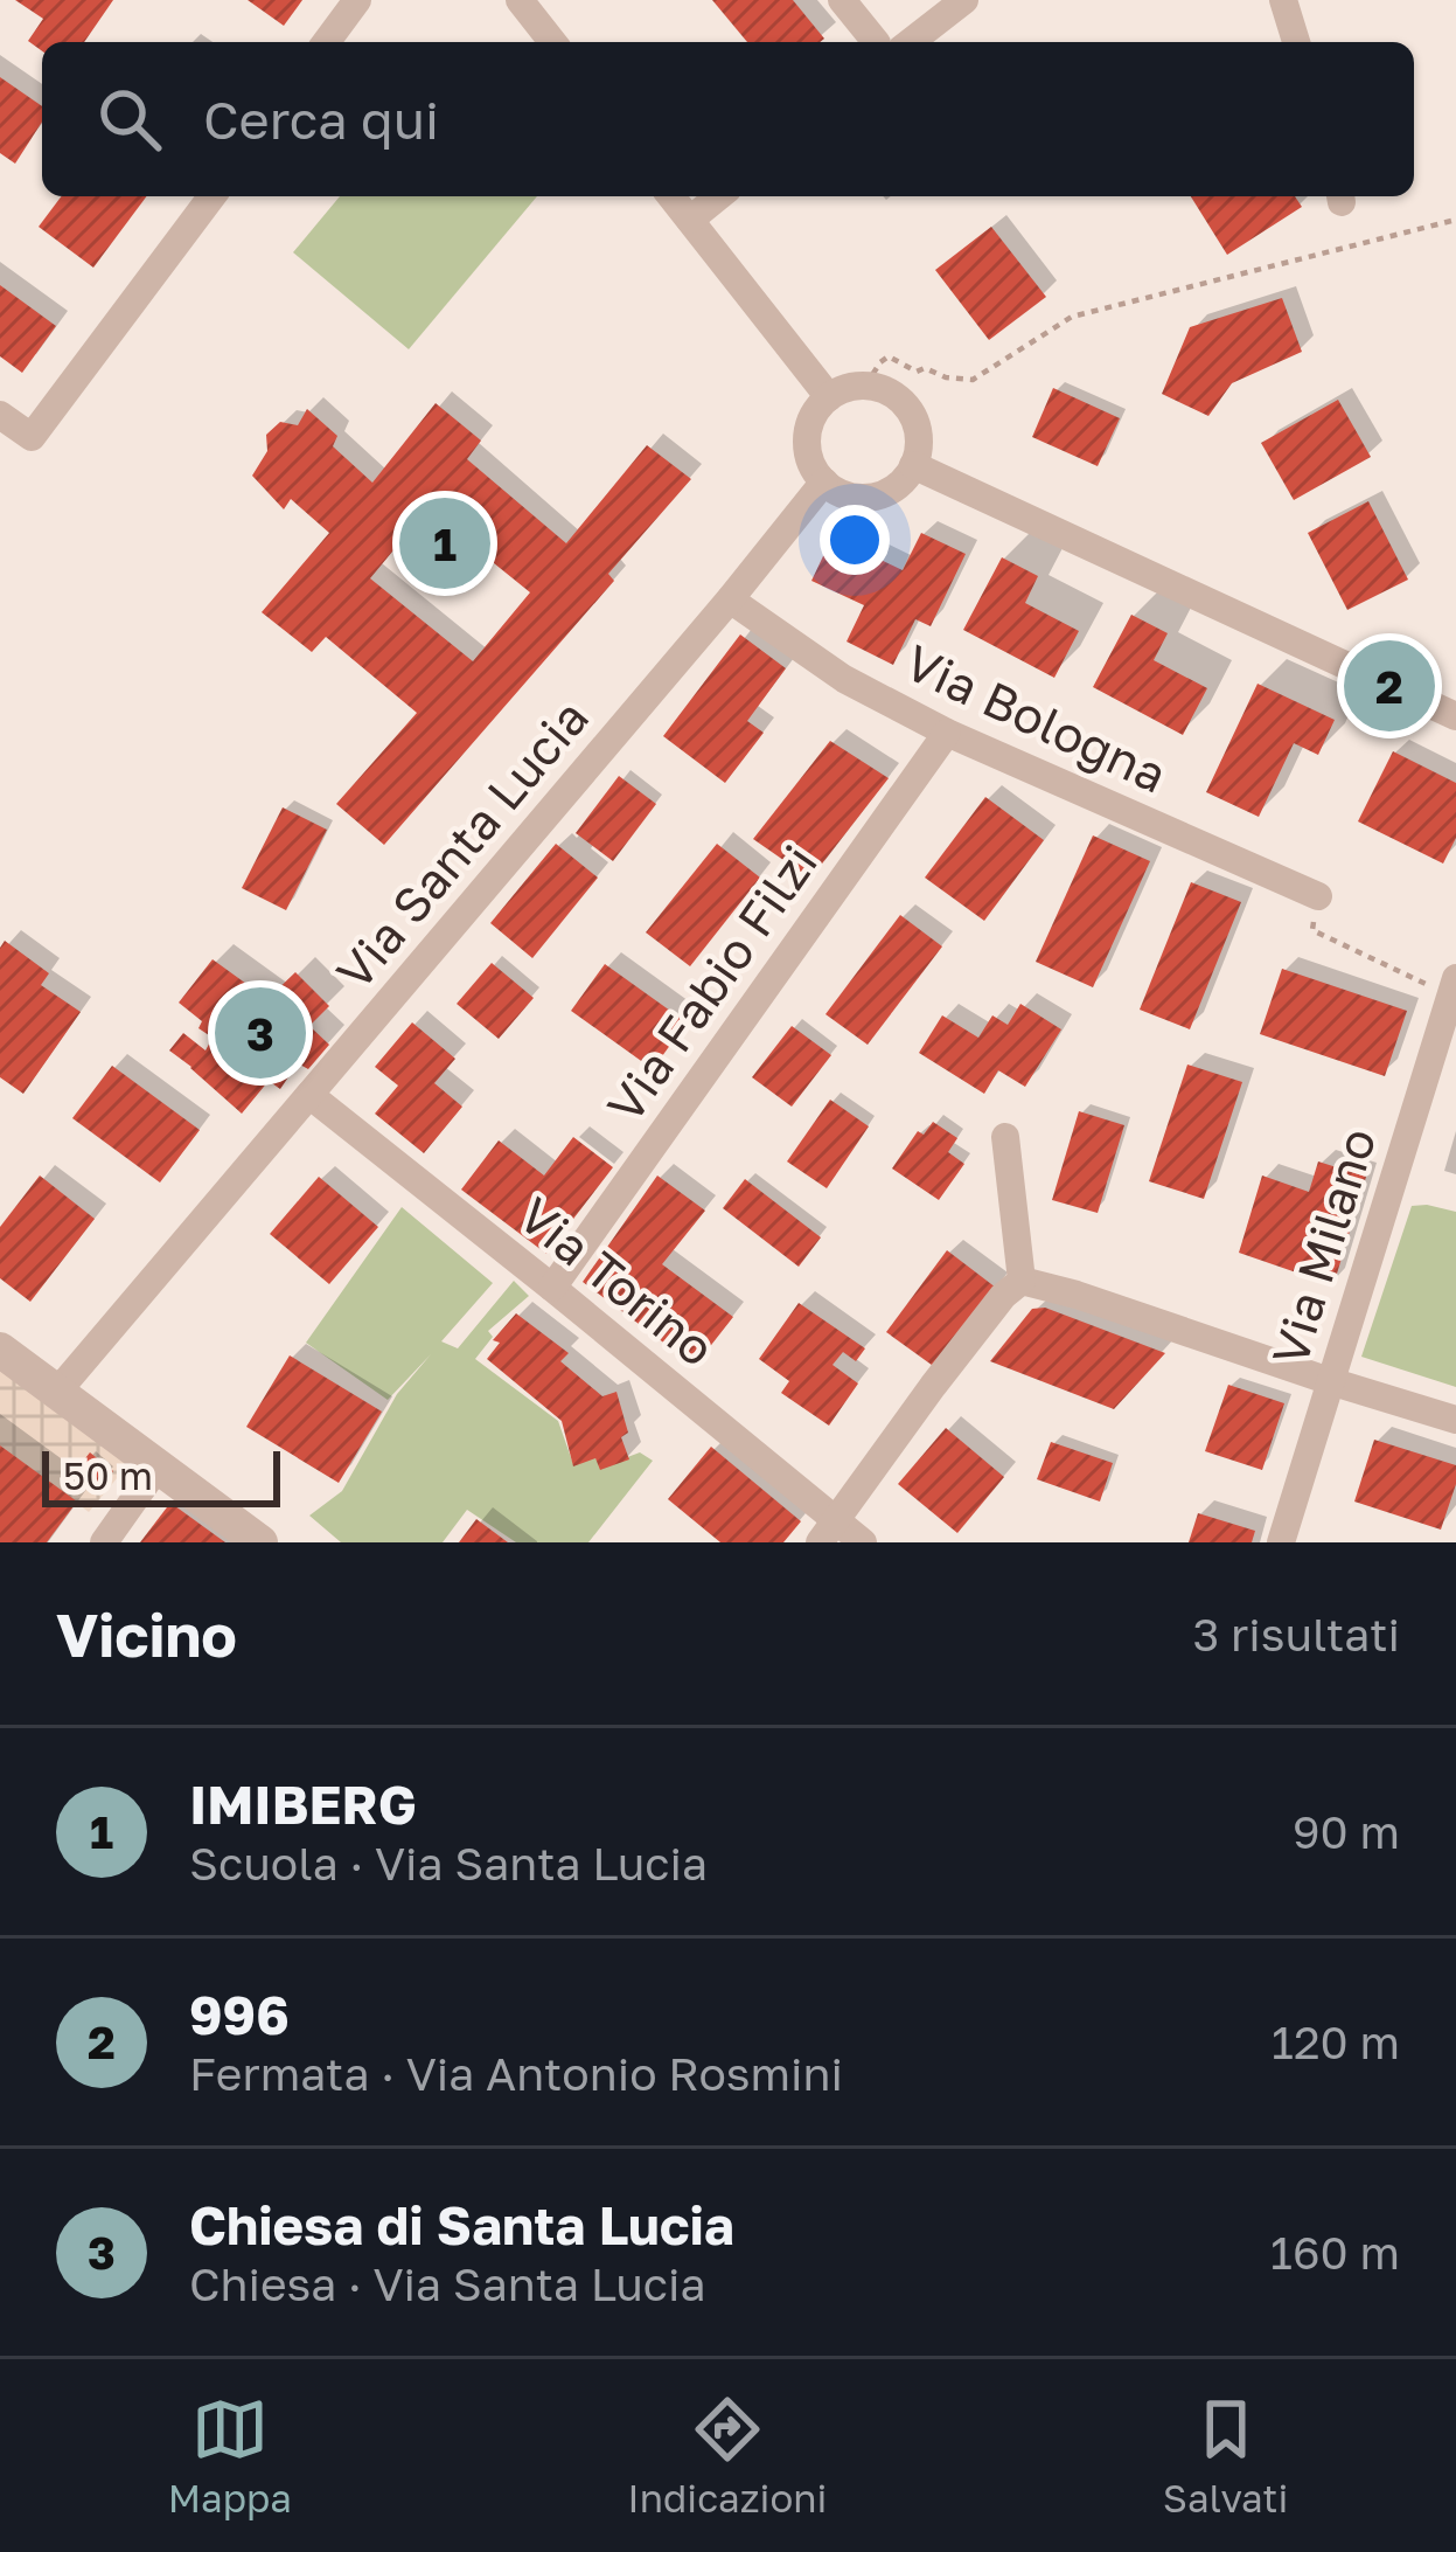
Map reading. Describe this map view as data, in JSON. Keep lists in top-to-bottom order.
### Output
{
  "streets": {
    "street": [
      "Via Bologna",
      "Via Santa Lucia",
      "Via Fabio Filzi",
      "Via Milano",
      "Via Torino"
    ]
  },
  "crossings": [
    ["Via Bologna", "Via Santa Lucia"],
    ["Via Bologna", "Via Fabio Filzi"],
    ["Via Santa Lucia", "Via Torino"],
    ["Via Fabio Filzi", "Via Torino"]
  ],
  "scale_bar": "50 m",
  "page": {
    "search": "Cerca qui",
    "pins": ["1", "2", "3"],
    "scale": "50 m",
    "heading": ["Vicino", "3 risultati"],
    "list": [
      {
        "mark": "1",
        "name": "IMIBERG",
        "note": "Scuola · Via Santa Lucia",
        "value": "90 m"
      },
      {
        "mark": "2",
        "name": "996",
        "note": "Fermata · Via Antonio Rosmini",
        "value": "120 m"
      },
      {
        "mark": "3",
        "name": "Chiesa di Santa Lucia",
        "note": "Chiesa · Via Santa Lucia",
        "value": "160 m"
      }
    ],
    "nav": ["Mappa", "Indicazioni", "Salvati"]
  }
}
